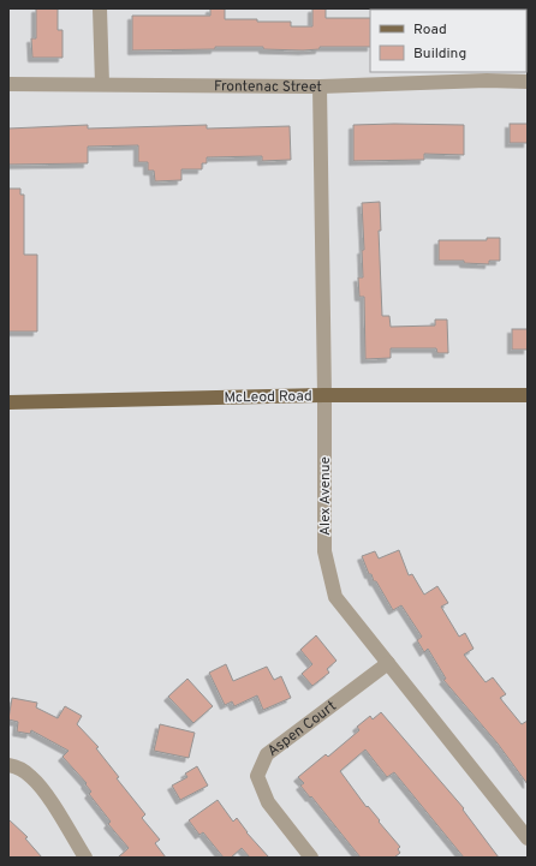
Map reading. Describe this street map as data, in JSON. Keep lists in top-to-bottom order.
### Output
{
  "streets": {
    "main road": ["McLeod Road"],
    "street": ["Frontenac Street", "Alex Avenue", "Aspen Court"]
  },
  "crossings": [
    ["Frontenac Street", "Alex Avenue"],
    ["McLeod Road", "Alex Avenue"],
    ["Alex Avenue", "Aspen Court"]
  ],
  "legend": ["Road", "Building"]
}
